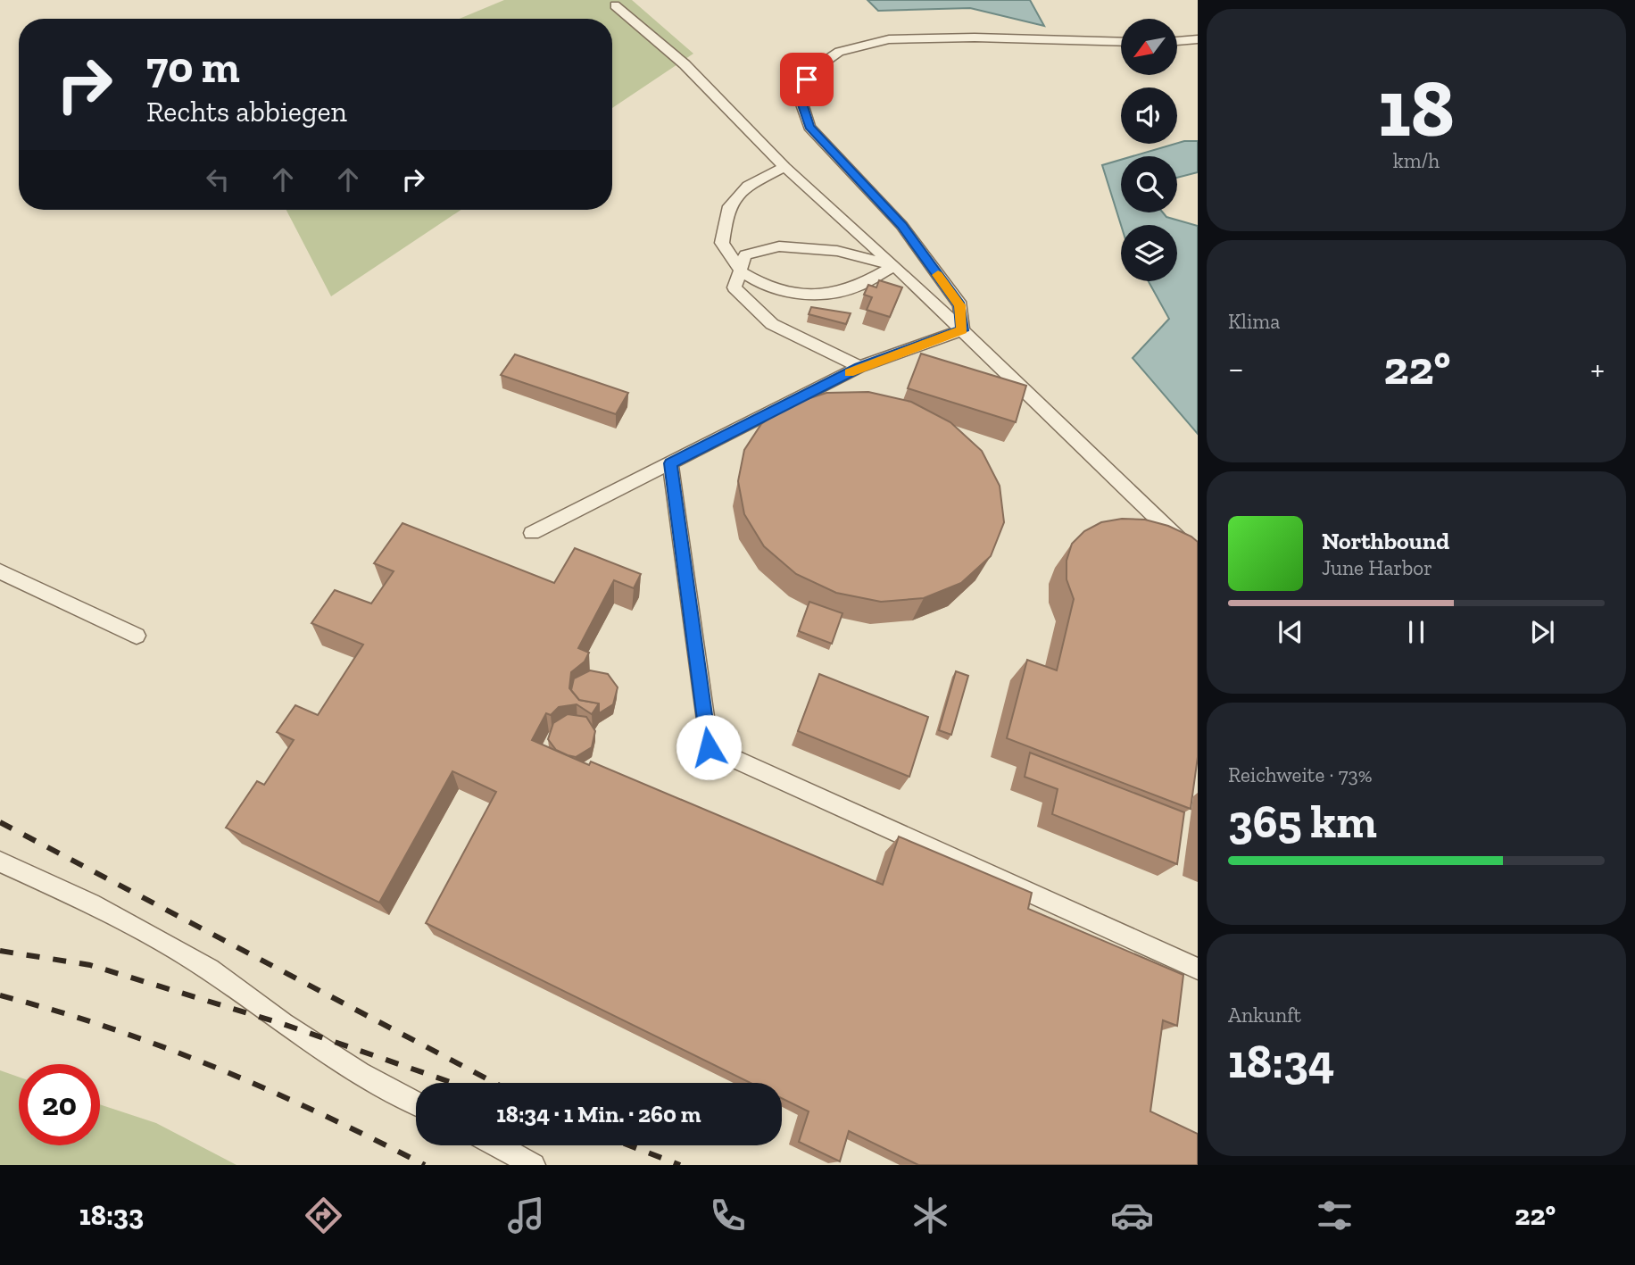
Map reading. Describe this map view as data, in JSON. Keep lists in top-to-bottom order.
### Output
{
  "north": "bottom left",
  "page": {
    "tile": [
      ["18", "km/h"],
      "Klima",
      ["Reichweite · 73%", "365 km"],
      ["Ankunft", "18:34"]
    ],
    "turn": ["70 m", "Rechts abbiegen"],
    "heat": ["−", "22°", "+"],
    "song": ["Northbound", "June Harbor"],
    "limit": "20",
    "trip": "18:34 · 1 Min. · 260 m",
    "tabs": ["18:33", "22°"]
  }
}
